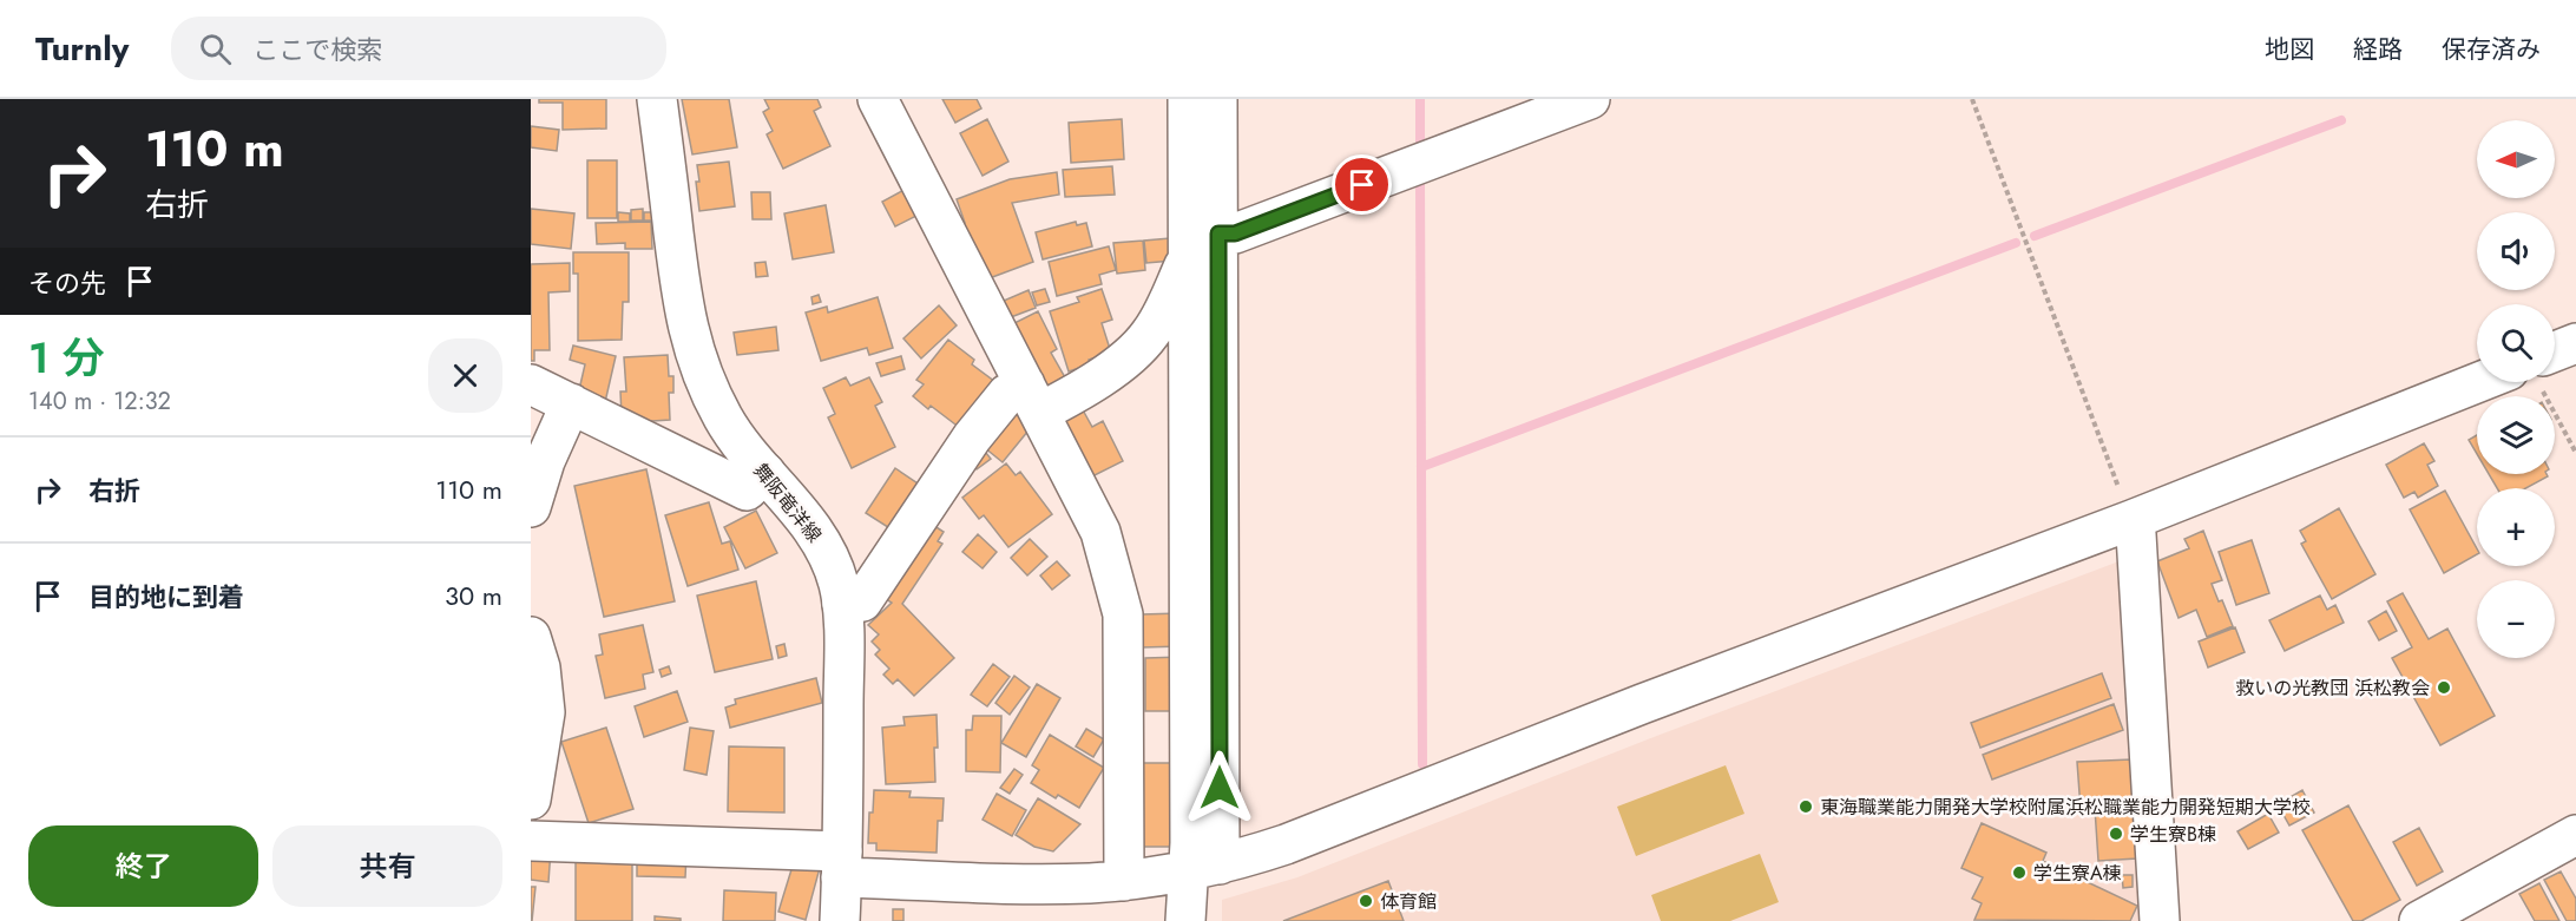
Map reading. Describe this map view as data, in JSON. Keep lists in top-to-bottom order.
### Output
{
  "streets": {
    "street": ["舞阪竜洋線"]
  },
  "places": [
    "救いの光教団 浜松教会",
    "東海職業能力開発大学校附属浜松職業能力開発短期大学校",
    "学生寮B棟",
    "学生寮A棟",
    "体育館"
  ],
  "north": "left",
  "page": {
    "header": "Turnly",
    "search": "ここで検索",
    "nav": ["地図", "経路", "保存済み"],
    "turn": ["110 m", "右折"],
    "map_buttons": ["+", "−"],
    "then": "その先",
    "heading": ["1 分", "140 m · 12:32"],
    "list": [
      {
        "name": "右折",
        "value": "110 m"
      },
      {
        "name": "目的地に到着",
        "value": "30 m"
      }
    ],
    "buttons": ["終了", "共有"]
  }
}
